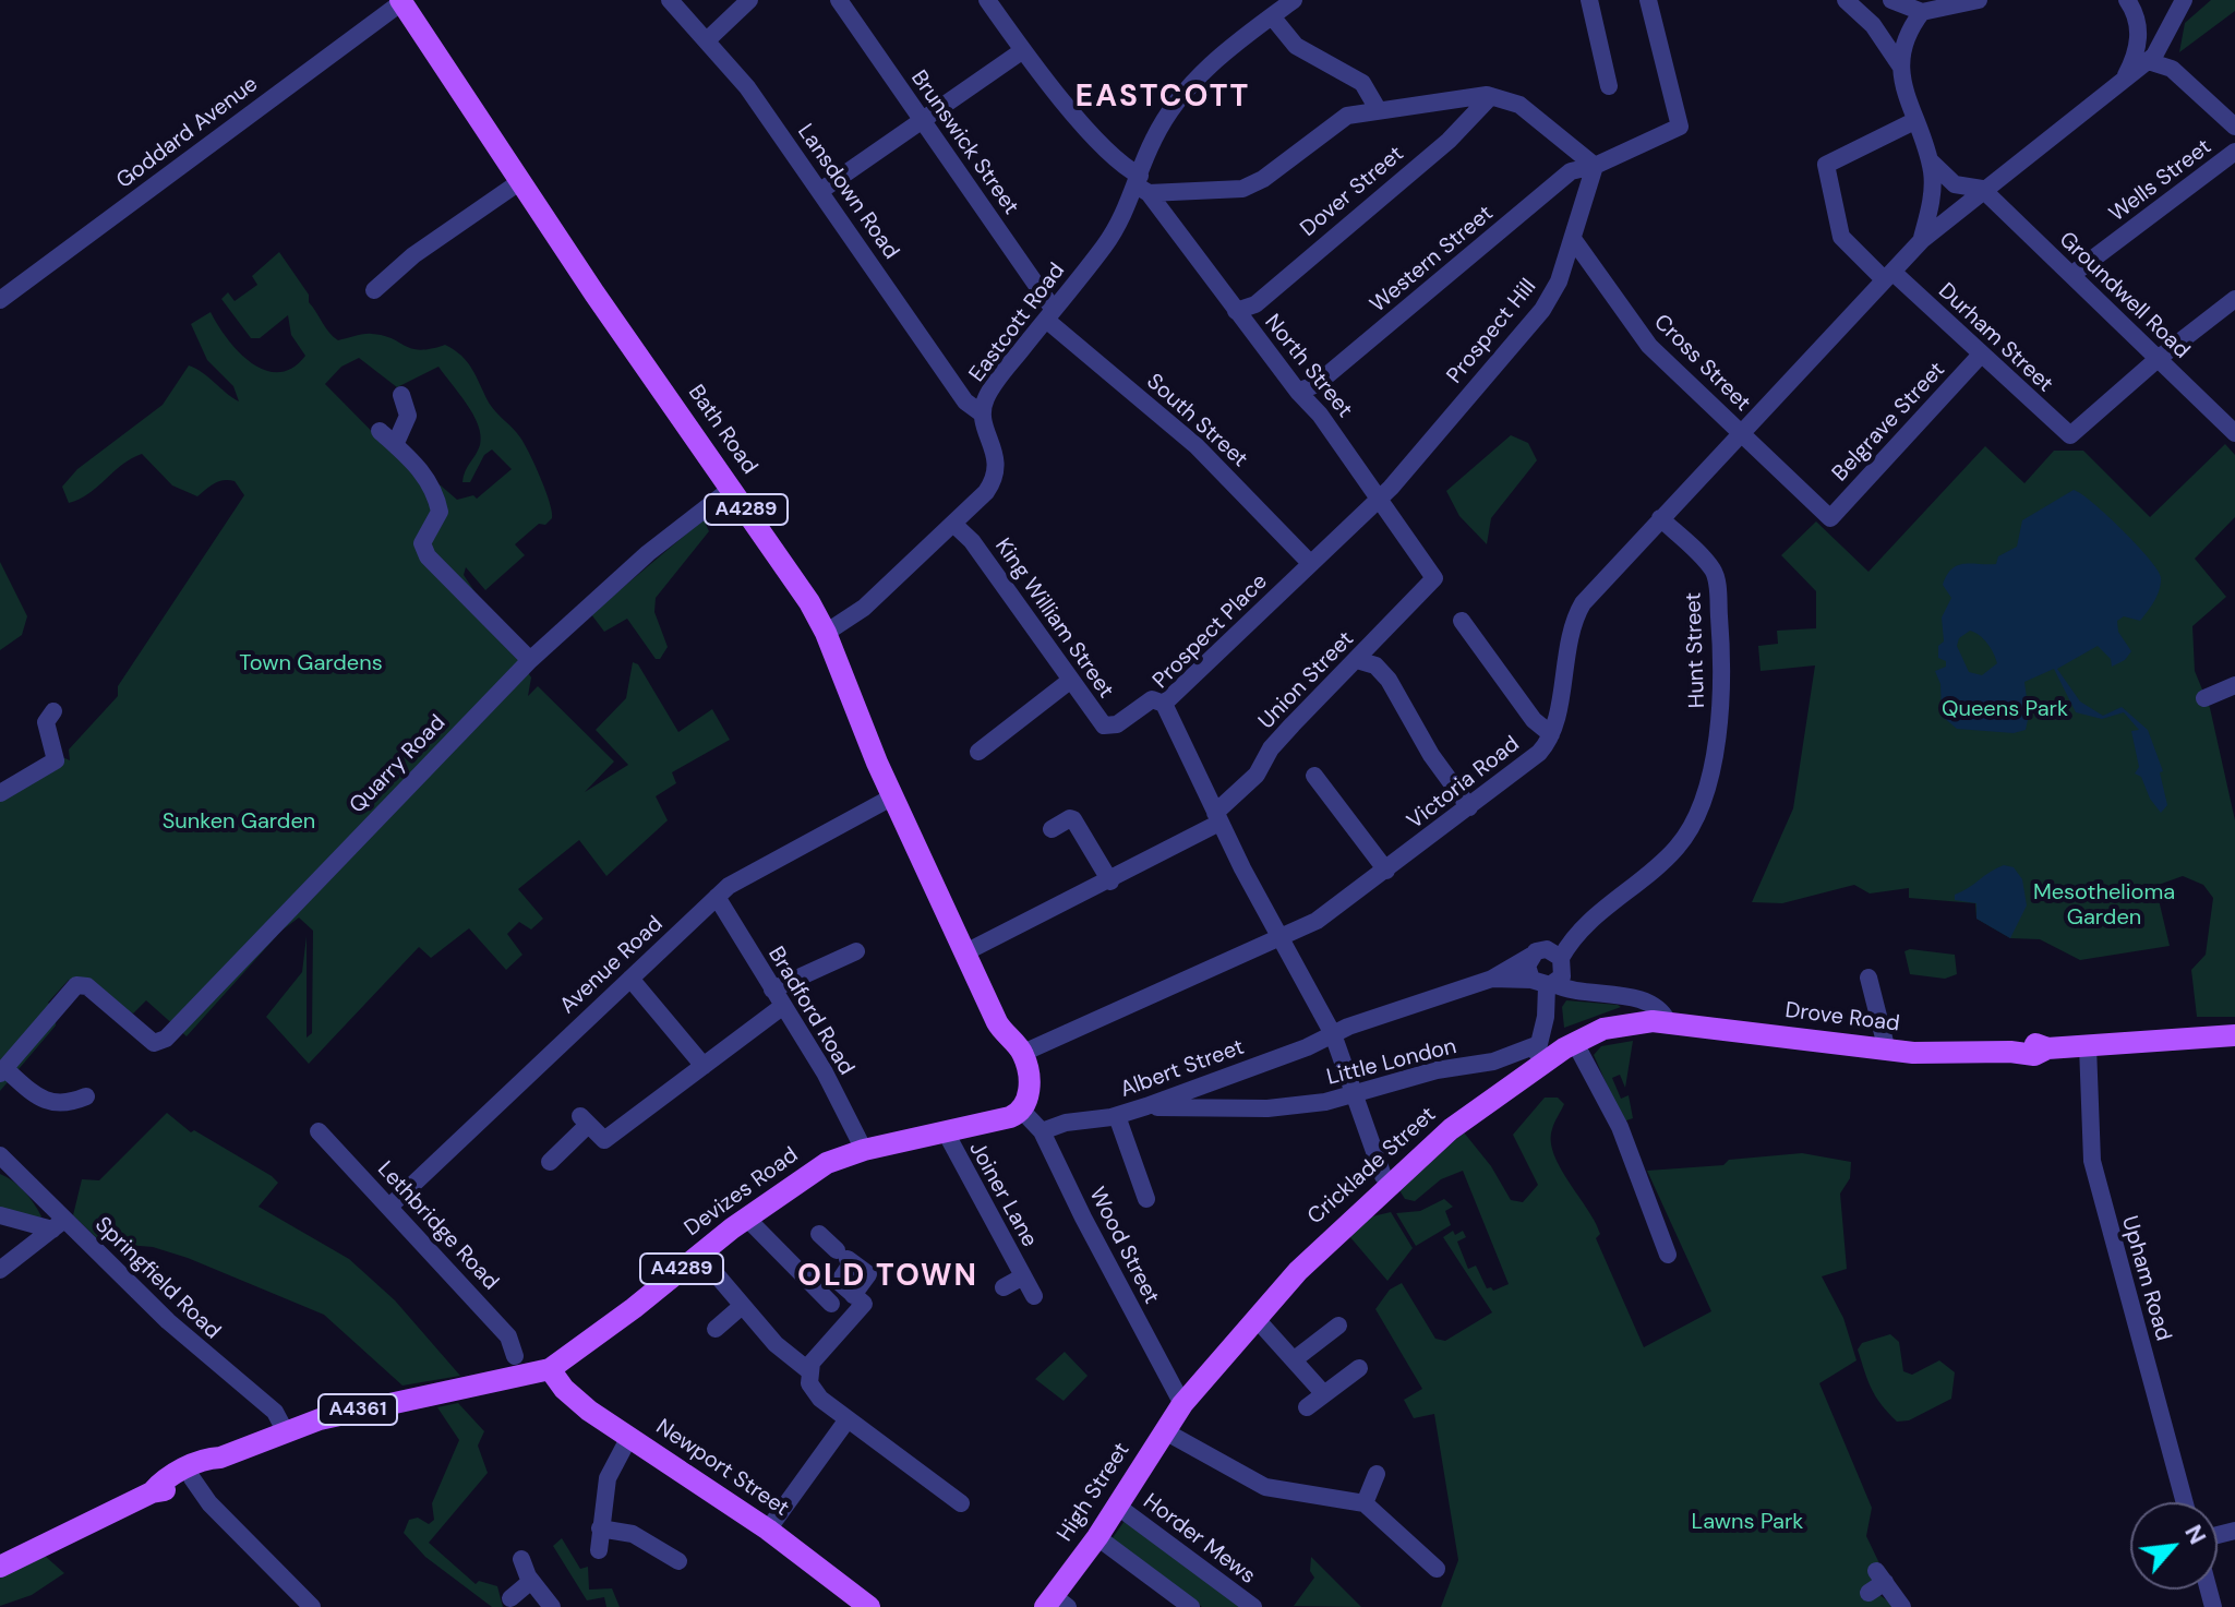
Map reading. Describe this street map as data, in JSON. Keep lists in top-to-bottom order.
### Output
{
  "streets": {
    "main road": [
      "Bath Road",
      "A4289",
      "Drove Road",
      "Cricklade Street",
      "Devizes Road",
      "A4361",
      "Newport Street",
      "High Street"
    ],
    "street": [
      "Goddard Avenue",
      "Brunswick Street",
      "Wells Street",
      "Lansdown Road",
      "Dover Street",
      "Western Street",
      "Groundwell Road",
      "Eastcott Road",
      "Prospect Hill",
      "Durham Street",
      "Cross Street",
      "North Street",
      "South Street",
      "Belgrave Street",
      "King William Street",
      "Prospect Place",
      "Hunt Street",
      "Union Street",
      "Quarry Road",
      "Victoria Road",
      "Avenue Road",
      "Bradford Road",
      "Little London",
      "Albert Street",
      "Joiner Lane",
      "Lethbridge Road",
      "Wood Street",
      "Springfield Road",
      "Upham Road",
      "Horder Mews"
    ]
  },
  "crossings": [
    ["Goddard Avenue", "Bath Road"],
    ["Brunswick Street", "Eastcott Road"],
    ["Brunswick Street", "South Street"],
    ["Wells Street", "Groundwell Road"],
    ["Lansdown Road", "Eastcott Road"],
    ["Dover Street", "North Street"],
    ["Western Street", "Prospect Hill"],
    ["Western Street", "North Street"],
    ["Groundwell Road", "Durham Street"],
    ["Groundwell Road", "Victoria Road"],
    ["Eastcott Road", "North Street"],
    ["Eastcott Road", "South Street"],
    ["Eastcott Road", "Bath Road"],
    ["Eastcott Road", "King William Street"],
    ["Prospect Hill", "Cross Street"],
    ["Prospect Hill", "North Street"],
    ["Prospect Hill", "Prospect Place"],
    ["Durham Street", "Belgrave Street"],
    ["Durham Street", "Victoria Road"],
    ["Cross Street", "Belgrave Street"],
    ["Cross Street", "Victoria Road"],
    ["North Street", "Prospect Place"],
    ["North Street", "Union Street"],
    ["South Street", "Prospect Place"],
    ["Bath Road", "Quarry Road"],
    ["Bath Road", "Victoria Road"],
    ["Bath Road", "Avenue Road"],
    ["King William Street", "Prospect Place"],
    ["Prospect Place", "Union Street"],
    ["Prospect Place", "Victoria Road"],
    ["Prospect Place", "Little London"],
    ["Prospect Place", "Albert Street"],
    ["Hunt Street", "Victoria Road"],
    ["Hunt Street", "Drove Road"],
    ["Avenue Road", "Bradford Road"],
    ["Avenue Road", "Lethbridge Road"],
    ["Bradford Road", "Devizes Road"],
    ["Drove Road", "Albert Street"],
    ["Drove Road", "Cricklade Street"],
    ["Drove Road", "Upham Road"],
    ["Little London", "Albert Street"],
    ["Albert Street", "Wood Street"],
    ["Cricklade Street", "Wood Street"],
    ["Cricklade Street", "High Street"],
    ["Devizes Road", "Joiner Lane"],
    ["Devizes Road", "Wood Street"],
    ["Devizes Road", "Springfield Road"],
    ["Devizes Road", "A4361"],
    ["Devizes Road", "Newport Street"],
    ["Wood Street", "High Street"],
    ["Springfield Road", "A4361"],
    ["High Street", "Horder Mews"]
  ],
  "districts": ["EASTCOTT", "OLD TOWN"],
  "parks": [
    "Town Gardens",
    "Queens Park",
    "Sunken Garden",
    "Mesothelioma Garden",
    "Lawns Park"
  ],
  "north": "top right"
}
